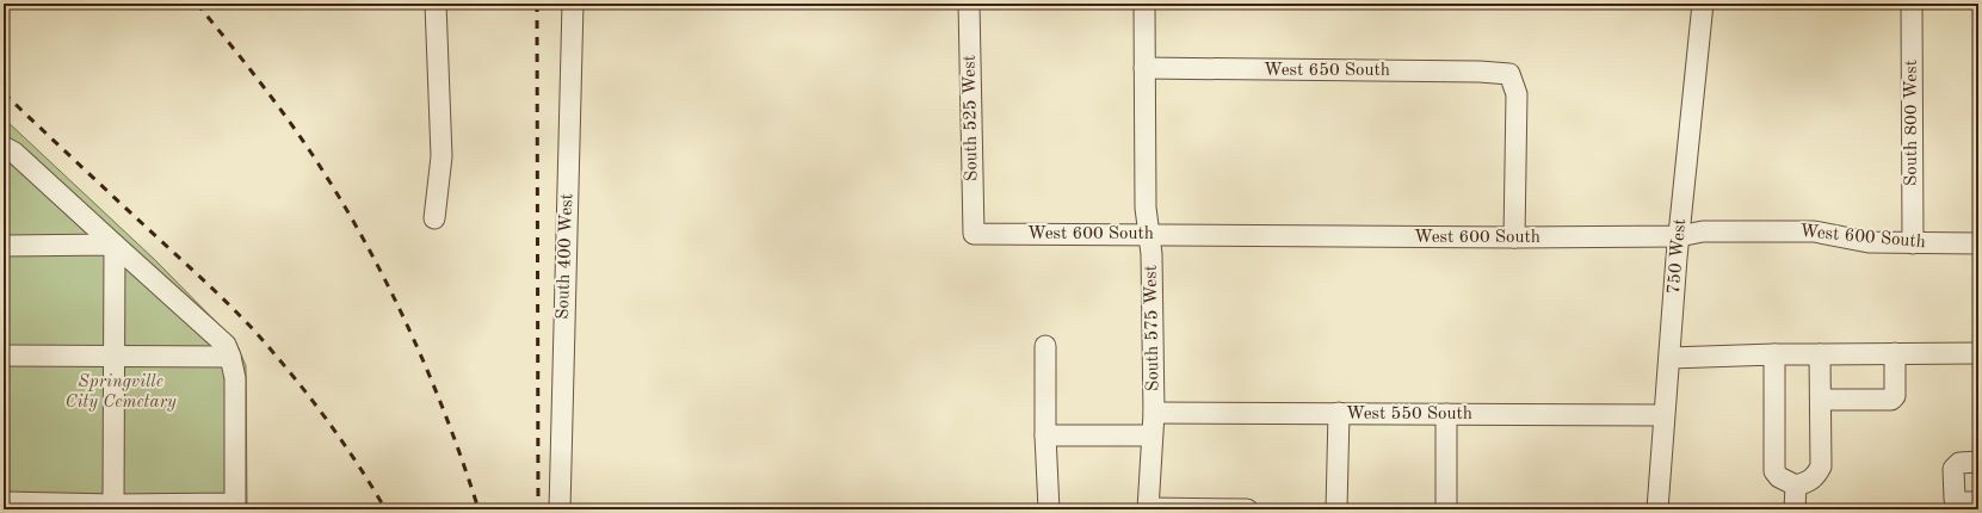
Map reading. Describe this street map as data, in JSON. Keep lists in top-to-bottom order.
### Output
{
  "streets": {
    "street": [
      "West 650 South",
      "South 525 West",
      "South 800 West",
      "West 600 South",
      "South 400 West",
      "750 West",
      "South 575 West",
      "West 550 South"
    ]
  },
  "crossings": [
    ["West 650 South", "West 600 South"],
    ["West 650 South", "South 575 West"],
    ["South 525 West", "West 600 South"],
    ["South 800 West", "West 600 South"],
    ["West 600 South", "750 West"],
    ["West 600 South", "South 575 West"],
    ["750 West", "West 550 South"],
    ["South 575 West", "West 550 South"]
  ],
  "parks": ["Springville City Cemetary"]
}
